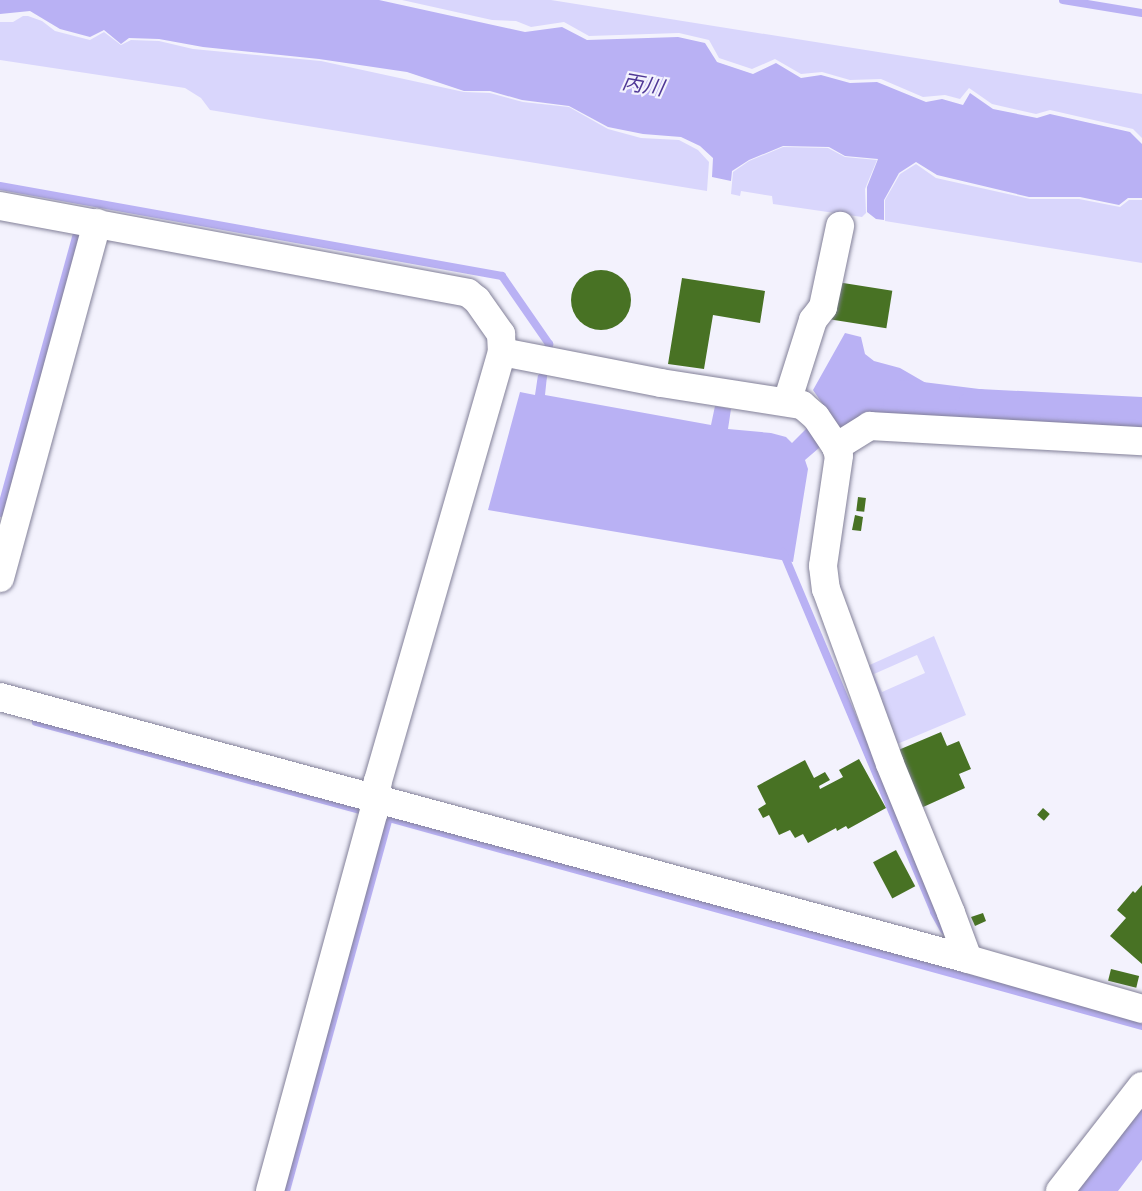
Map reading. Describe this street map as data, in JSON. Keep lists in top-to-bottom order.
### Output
{
  "water": ["丙川"]
}
